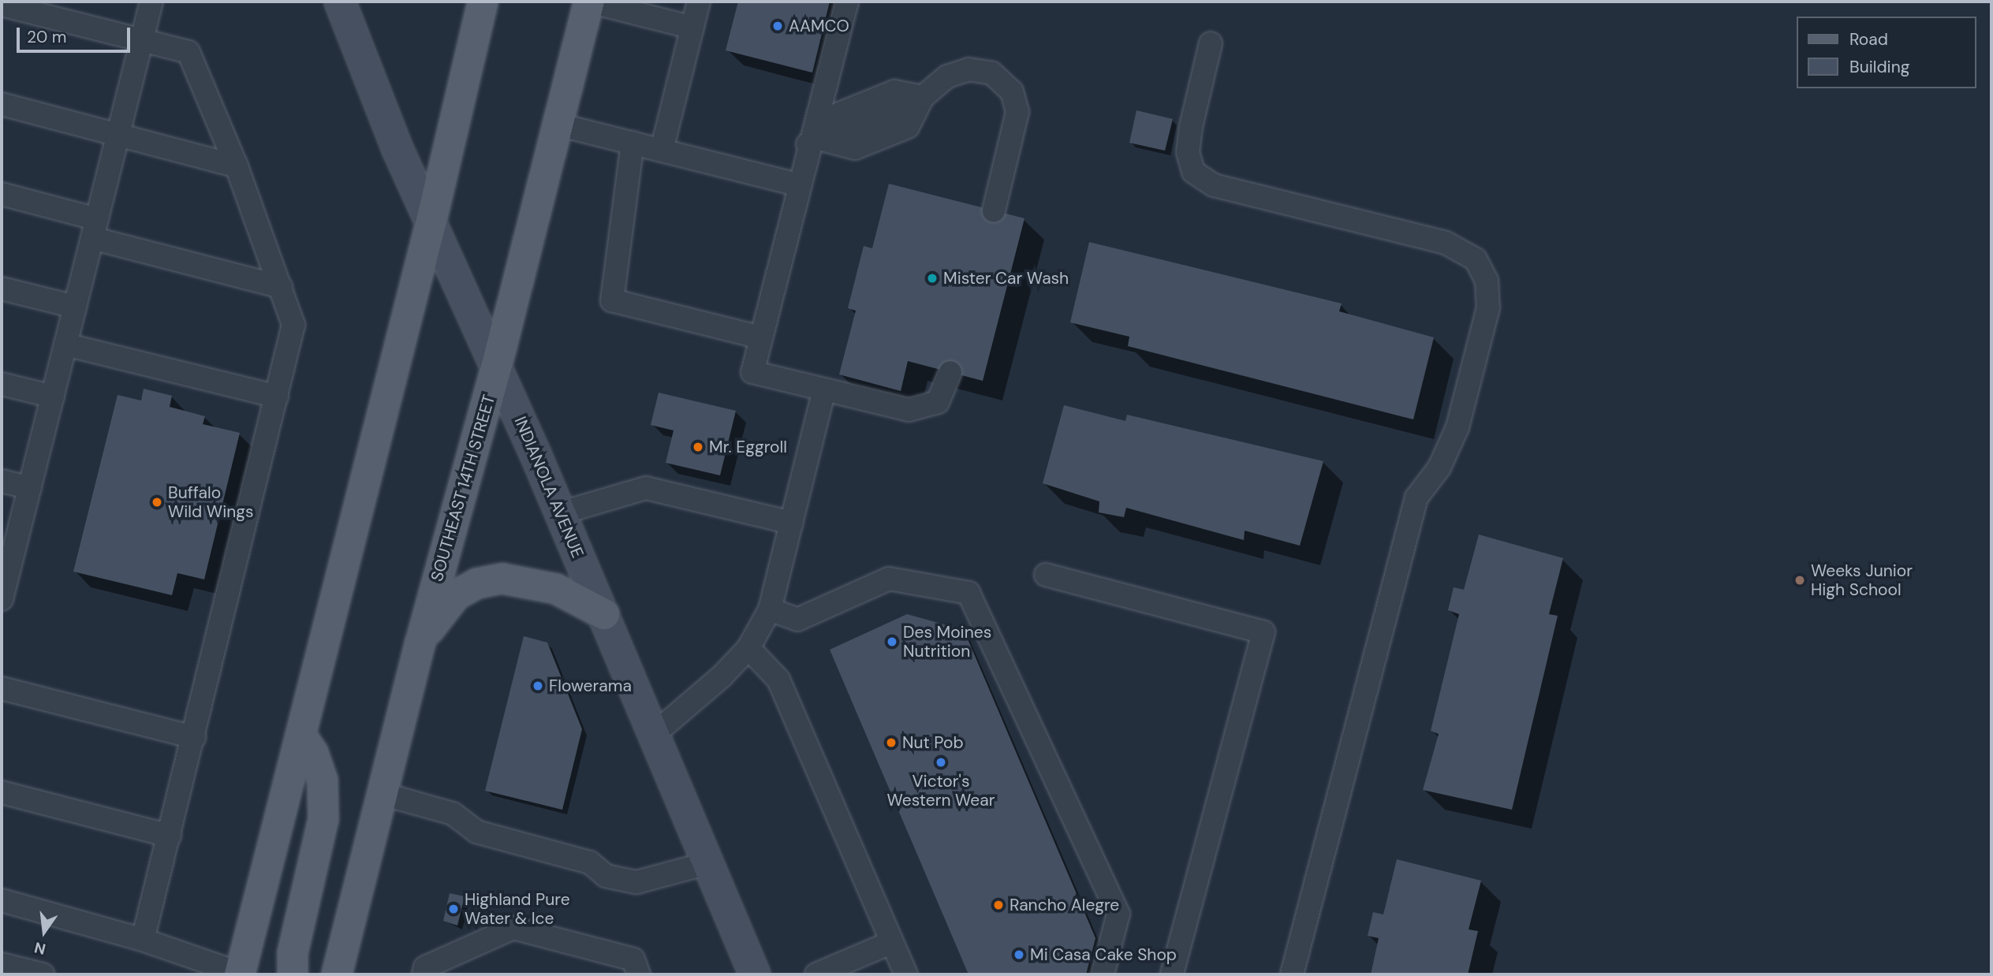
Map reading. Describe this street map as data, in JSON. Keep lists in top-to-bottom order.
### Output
{
  "streets": {
    "main road": ["INDIANOLA AVENUE", "SOUTHEAST 14TH STREET"]
  },
  "crossings": [
    ["INDIANOLA AVENUE", "SOUTHEAST 14TH STREET"]
  ],
  "places": [
    "AAMCO",
    "Mister Car Wash",
    "Mr. Eggroll",
    "Buffalo Wild Wings",
    "Weeks Junior High School",
    "Des Moines Nutrition",
    "Flowerama",
    "Nut Pob",
    "Victor's Western Wear",
    "Rancho Alegre",
    "Highland Pure Water & Ice",
    "Mi Casa Cake Shop"
  ],
  "legend": ["Road", "Building"],
  "scale_bar": "20 m",
  "north": "bottom"
}
